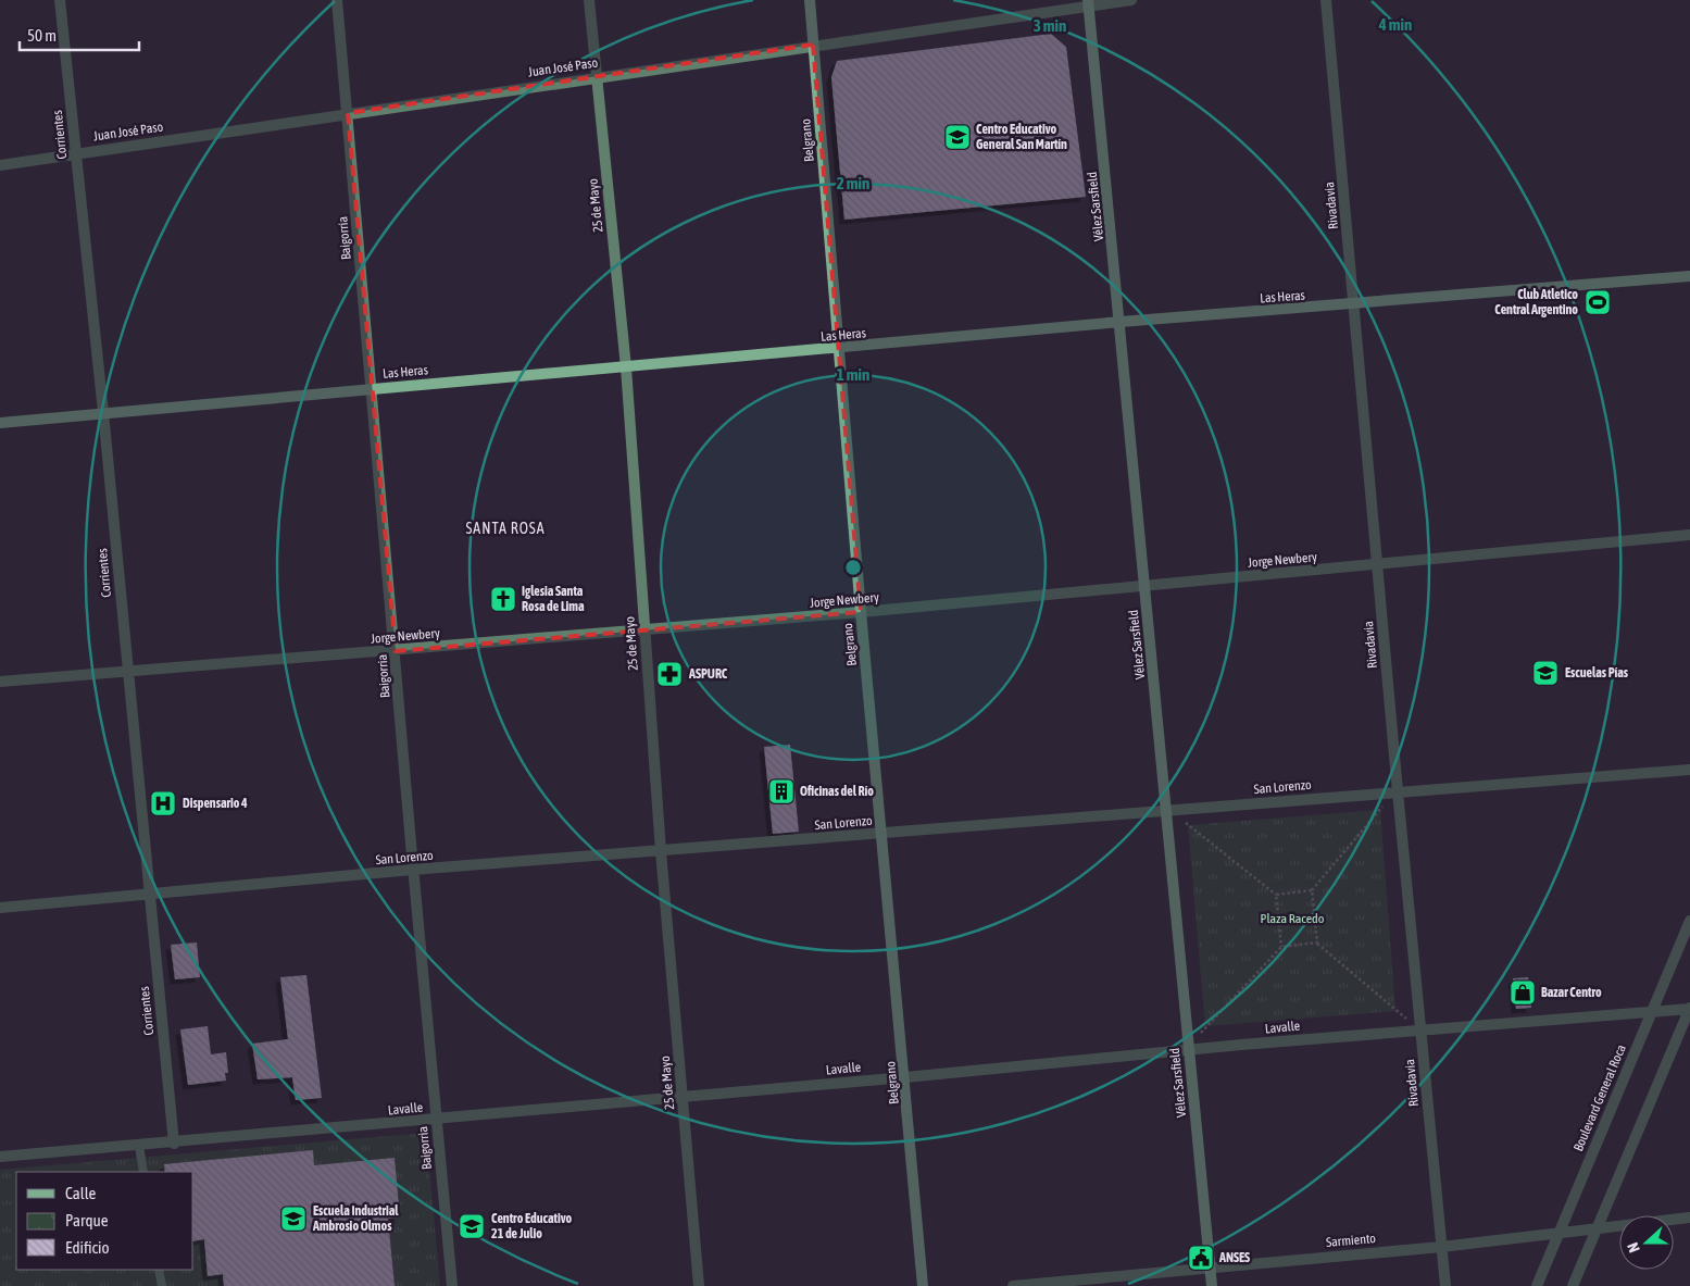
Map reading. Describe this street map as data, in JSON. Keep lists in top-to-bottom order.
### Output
{
  "streets": {
    "main road": ["Belgrano", "Vélez Sarsfield", "Las Heras"],
    "street": [
      "Juan José Paso",
      "Corrientes",
      "25 de Mayo",
      "Rivadavia",
      "Baigorria",
      "Jorge Newbery",
      "San Lorenzo",
      "Lavalle",
      "Boulevard General Roca",
      "Sarmiento"
    ]
  },
  "crossings": [
    ["Juan José Paso", "Corrientes"],
    ["Juan José Paso", "Belgrano"],
    ["Juan José Paso", "25 de Mayo"],
    ["Juan José Paso", "Vélez Sarsfield"],
    ["Juan José Paso", "Baigorria"],
    ["Corrientes", "Las Heras"],
    ["Corrientes", "Jorge Newbery"],
    ["Corrientes", "San Lorenzo"],
    ["Corrientes", "Lavalle"],
    ["Belgrano", "Las Heras"],
    ["Belgrano", "Jorge Newbery"],
    ["Belgrano", "San Lorenzo"],
    ["Belgrano", "Lavalle"],
    ["25 de Mayo", "Las Heras"],
    ["25 de Mayo", "Jorge Newbery"],
    ["25 de Mayo", "San Lorenzo"],
    ["25 de Mayo", "Lavalle"],
    ["Rivadavia", "Las Heras"],
    ["Rivadavia", "Jorge Newbery"],
    ["Rivadavia", "San Lorenzo"],
    ["Rivadavia", "Lavalle"],
    ["Rivadavia", "Sarmiento"],
    ["Vélez Sarsfield", "Las Heras"],
    ["Vélez Sarsfield", "Jorge Newbery"],
    ["Vélez Sarsfield", "San Lorenzo"],
    ["Vélez Sarsfield", "Lavalle"],
    ["Vélez Sarsfield", "Sarmiento"],
    ["Baigorria", "Las Heras"],
    ["Baigorria", "Jorge Newbery"],
    ["Baigorria", "San Lorenzo"],
    ["Baigorria", "Lavalle"],
    ["Lavalle", "Boulevard General Roca"],
    ["Boulevard General Roca", "Sarmiento"]
  ],
  "districts": ["SANTA ROSA"],
  "parks": ["Plaza Racedo"],
  "places": {
    "school or university": [
      "Centro Educativo General San Martín",
      "Escuelas Pías",
      "Escuela Industrial Ambrosio Olmos",
      "Centro Educativo 21 de Julio"
    ],
    "sports": ["Club Atletico Central Argentino"],
    "church": ["Iglesia Santa Rosa de Lima"],
    "pharmacy": ["ASPURC"],
    "building": ["Oficinas del Río"],
    "hospital": ["Dispensario 4"],
    "shop": ["Bazar Centro"],
    "public building": ["ANSES"]
  },
  "legend": ["Calle", "Parque", "Edificio"],
  "scale_bar": "50 m",
  "north": "left",
  "rings": [
    "4 min",
    "3 min",
    "2 min",
    "1 min"
  ]
}
